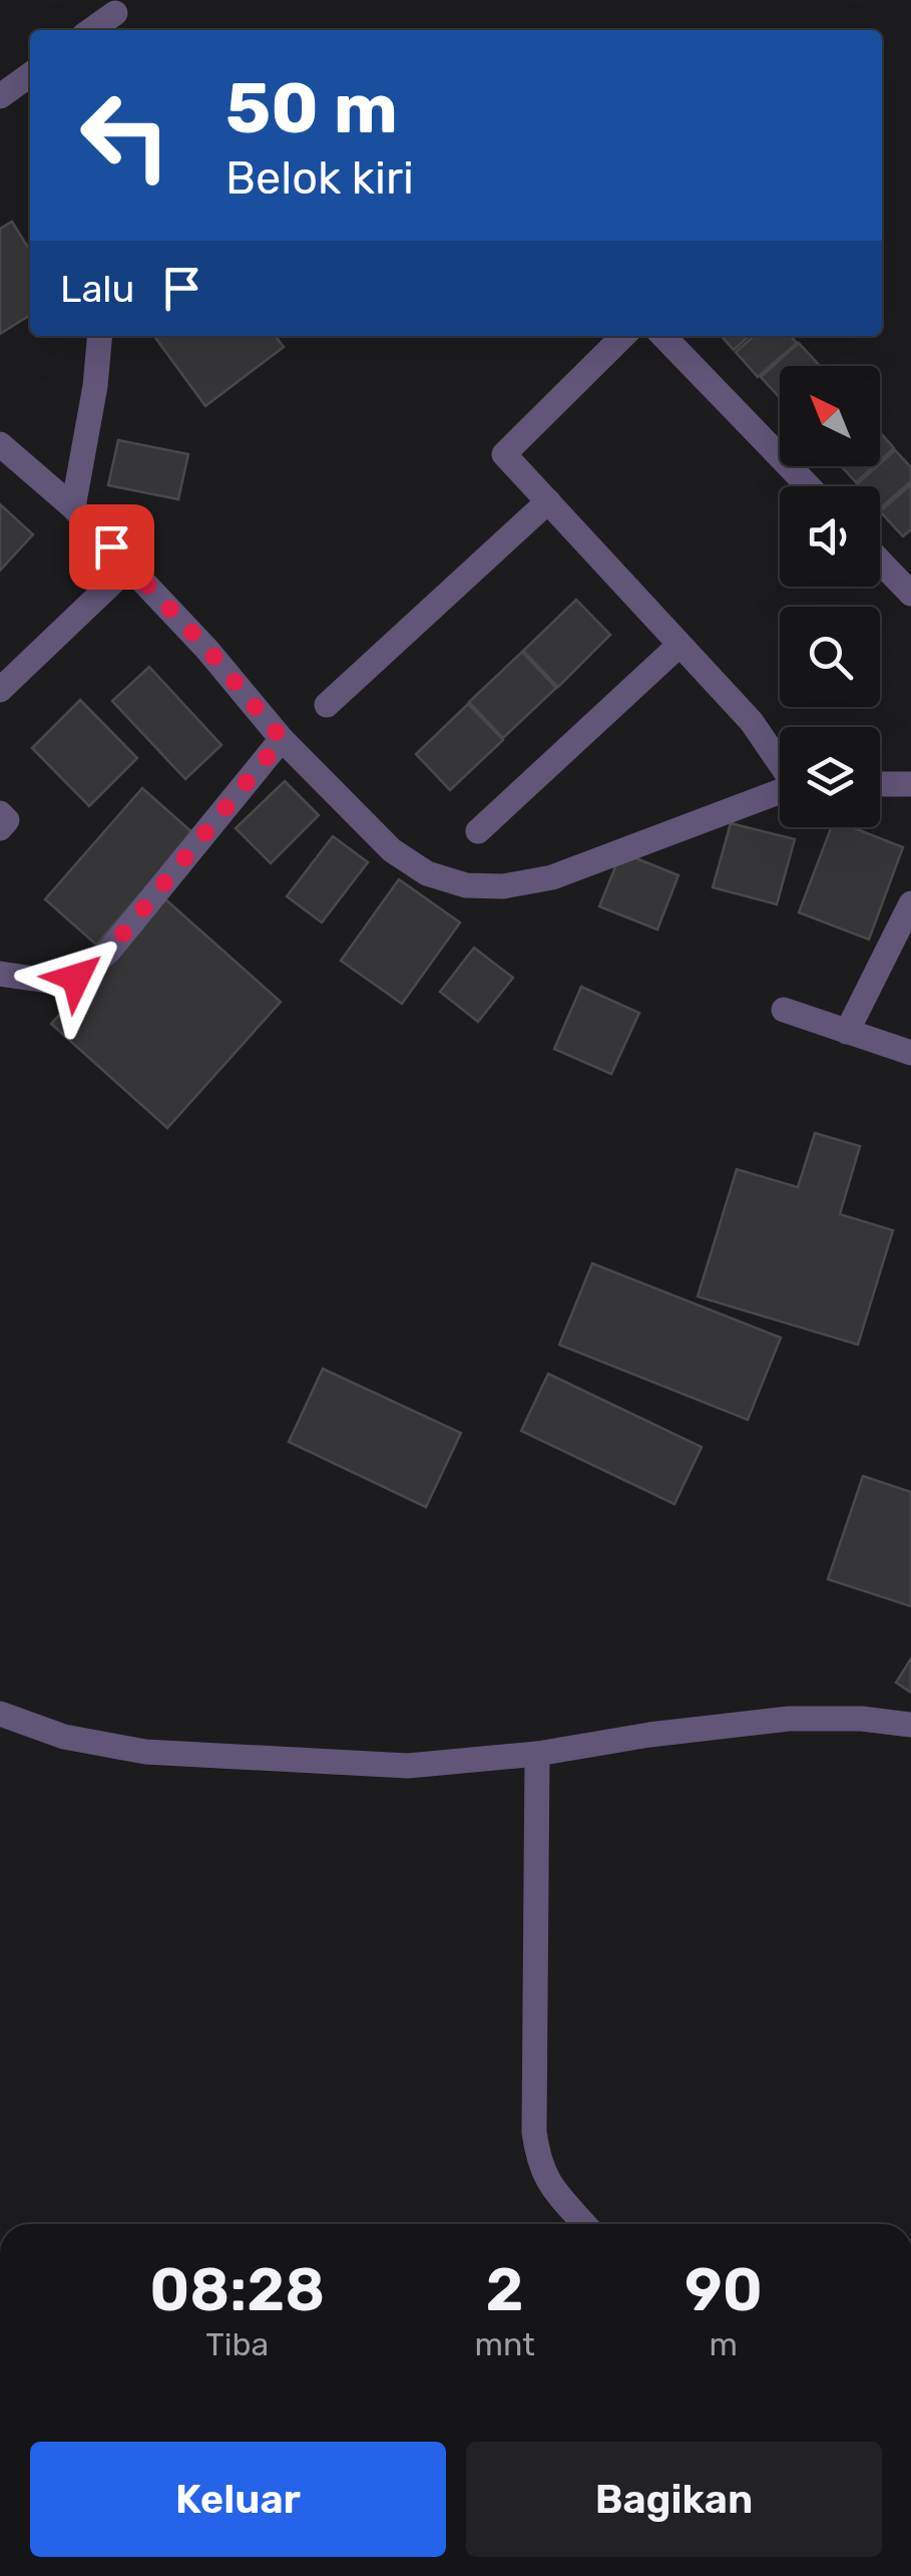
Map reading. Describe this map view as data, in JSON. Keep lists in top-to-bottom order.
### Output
{
  "north": "top left",
  "page": {
    "turn": ["50 m", "Belok kiri"],
    "then": "Lalu",
    "eta": [
      "08:28",
      "Tiba",
      "2",
      "mnt",
      "90",
      "m"
    ],
    "buttons": ["Keluar", "Bagikan"]
  }
}
